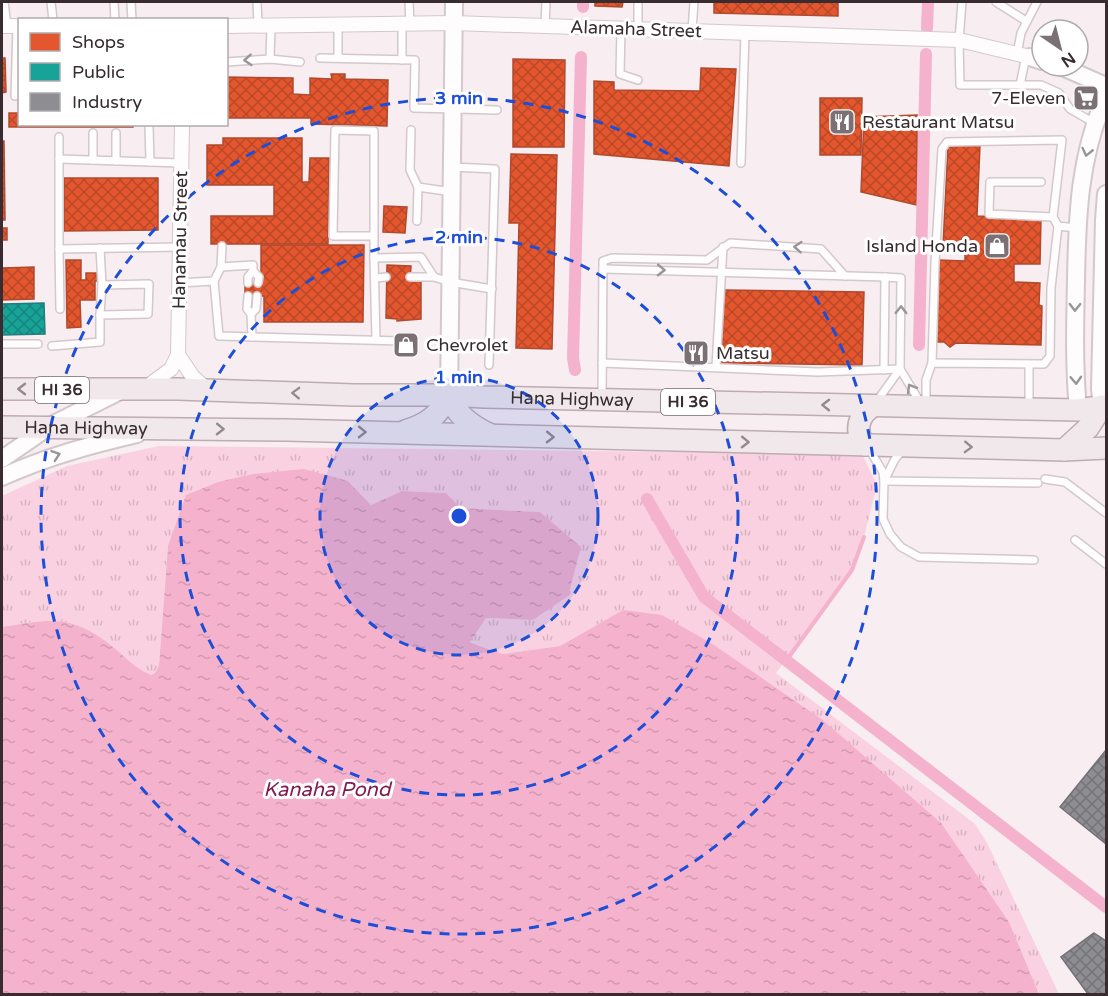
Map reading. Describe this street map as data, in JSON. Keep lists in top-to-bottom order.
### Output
{
  "streets": {
    "main road": ["HI 36", "Hana Highway"],
    "street": ["Alamaha Street", "Hanamau Street"]
  },
  "crossings": [
    ["HI 36", "Hana Highway"]
  ],
  "water": ["Kanaha Pond"],
  "places": {
    "supermarket": ["7-Eleven"],
    "restaurant": ["Restaurant Matsu", "Matsu"],
    "shop": ["Island Honda", "Chevrolet"]
  },
  "legend": ["Shops", "Public", "Industry"],
  "north": "bottom right",
  "rings": ["3 min", "2 min", "1 min"]
}
